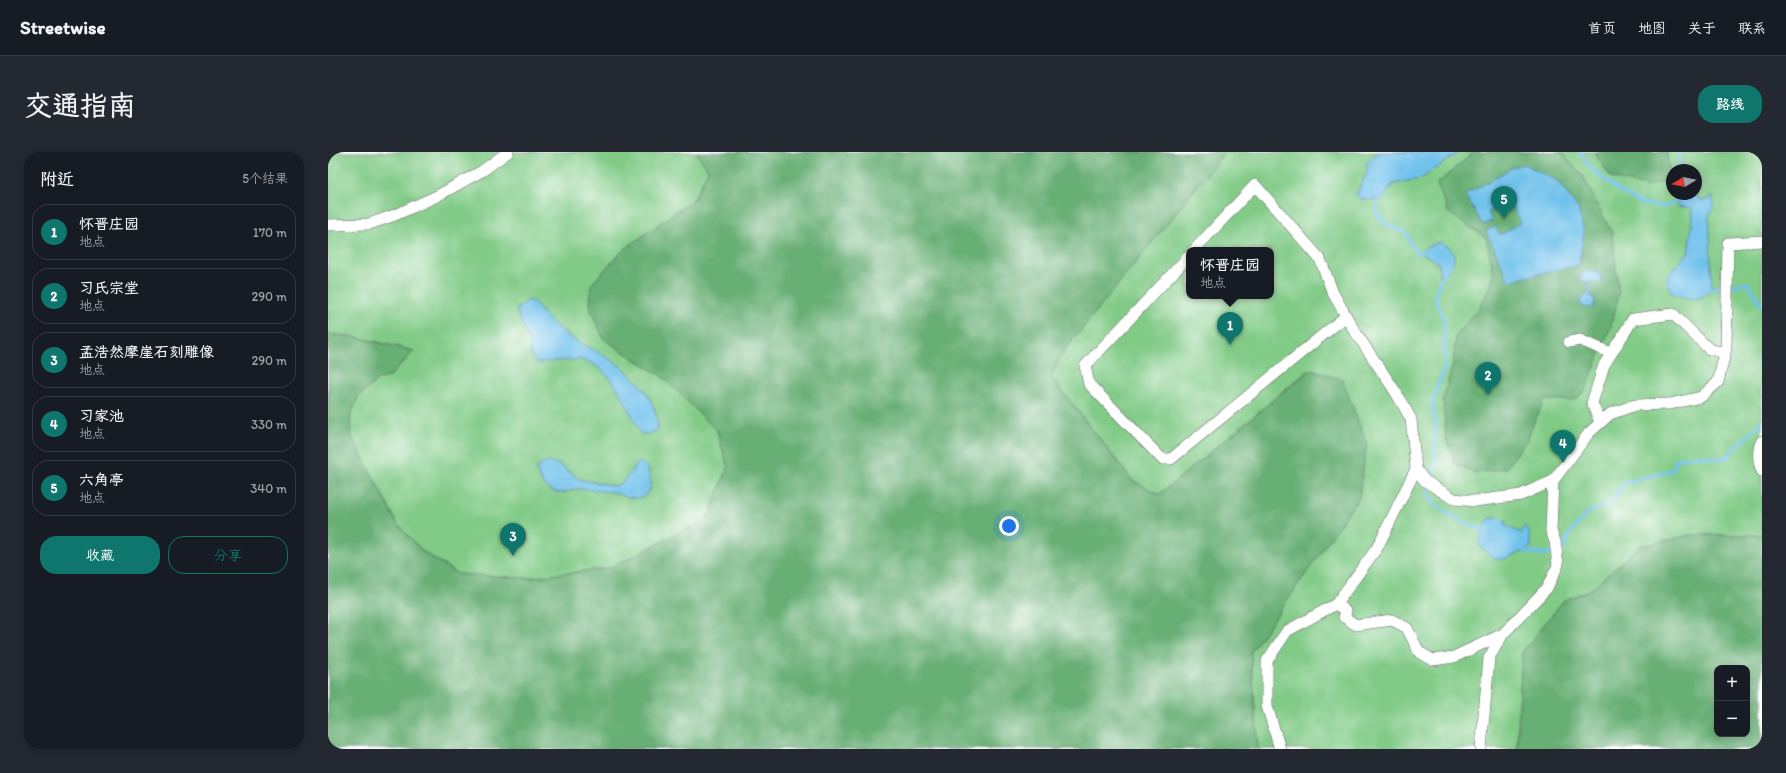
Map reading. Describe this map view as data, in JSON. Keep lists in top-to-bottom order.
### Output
{
  "north": "left",
  "page": {
    "header": "Streetwise",
    "nav": [
      "首页",
      "地图",
      "关于",
      "联系"
    ],
    "buttons": [
      "路线",
      ["收藏", "分享"]
    ],
    "title": "交通指南",
    "heading": ["附近", "5个结果"],
    "pins": [
      "5",
      "1",
      "2",
      "4",
      "3"
    ],
    "list": [
      {
        "mark": "1",
        "name": "怀晋庄园",
        "note": "地点",
        "value": "170 m"
      },
      {
        "mark": "2",
        "name": "习氏宗堂",
        "note": "地点",
        "value": "290 m"
      },
      {
        "mark": "3",
        "name": "孟浩然摩崖石刻雕像",
        "note": "地点",
        "value": "290 m"
      },
      {
        "mark": "4",
        "name": "习家池",
        "note": "地点",
        "value": "330 m"
      },
      {
        "mark": "5",
        "name": "六角亭",
        "note": "地点",
        "value": "340 m"
      }
    ],
    "popup": ["怀晋庄园", "地点"],
    "map_buttons": ["+", "−"]
  }
}
